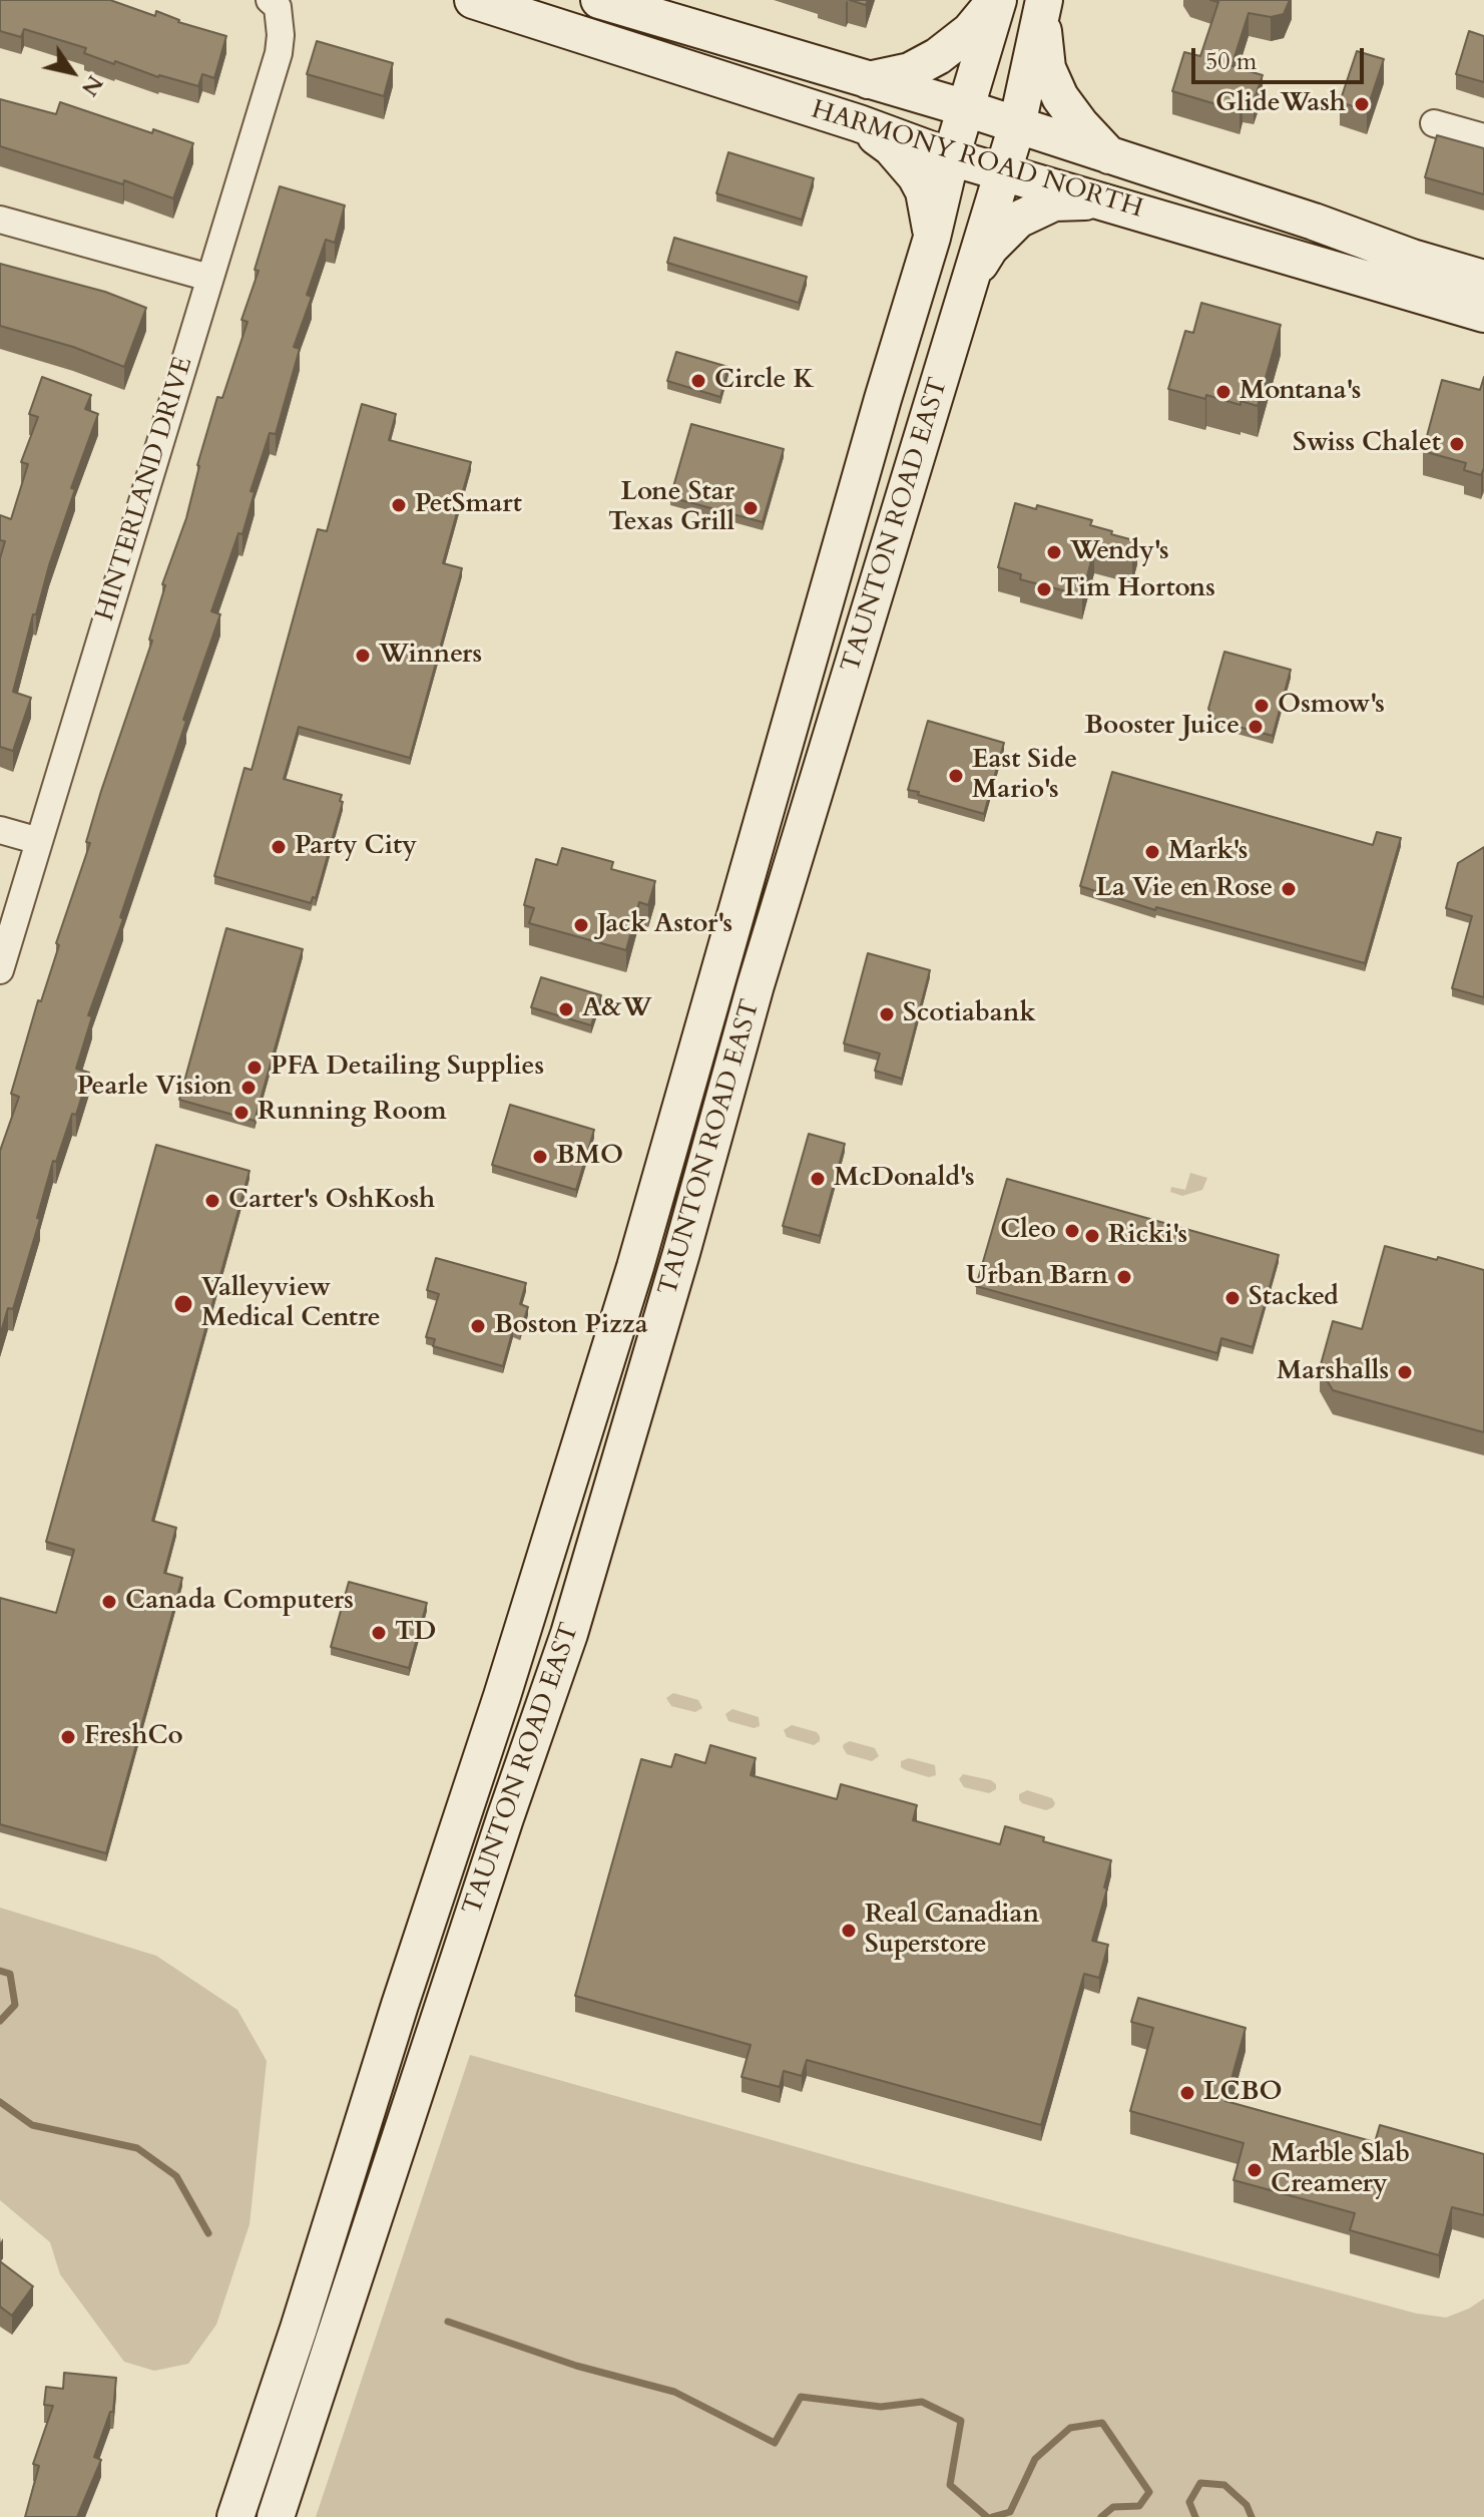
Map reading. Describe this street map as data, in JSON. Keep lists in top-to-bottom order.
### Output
{
  "streets": {
    "main road": ["HARMONY ROAD NORTH", "TAUNTON ROAD EAST"],
    "street": ["HINTERLAND DRIVE"]
  },
  "crossings": [
    ["HARMONY ROAD NORTH", "TAUNTON ROAD EAST"]
  ],
  "places": [
    "GlideWash",
    "Circle K",
    "Montana's",
    "Swiss Chalet",
    "PetSmart",
    "Lone Star Texas Grill",
    "Wendy's",
    "Tim Hortons",
    "Winners",
    "Osmow's",
    "Booster Juice",
    "East Side Mario's",
    "Party City",
    "Mark's",
    "La Vie en Rose",
    "Jack Astor's",
    "A&W",
    "Scotiabank",
    "PFA Detailing Supplies",
    "Pearle Vision",
    "Running Room",
    "BMO",
    "McDonald's",
    "Carter's OshKosh",
    "Cleo",
    "Ricki's",
    "Urban Barn",
    "Stacked",
    "Valleyview Medical Centre",
    "Boston Pizza",
    "Marshalls",
    "Canada Computers",
    "TD",
    "FreshCo",
    "Real Canadian Superstore",
    "LCBO",
    "Marble Slab Creamery"
  ],
  "scale_bar": "50 m",
  "north": "bottom right"
}
